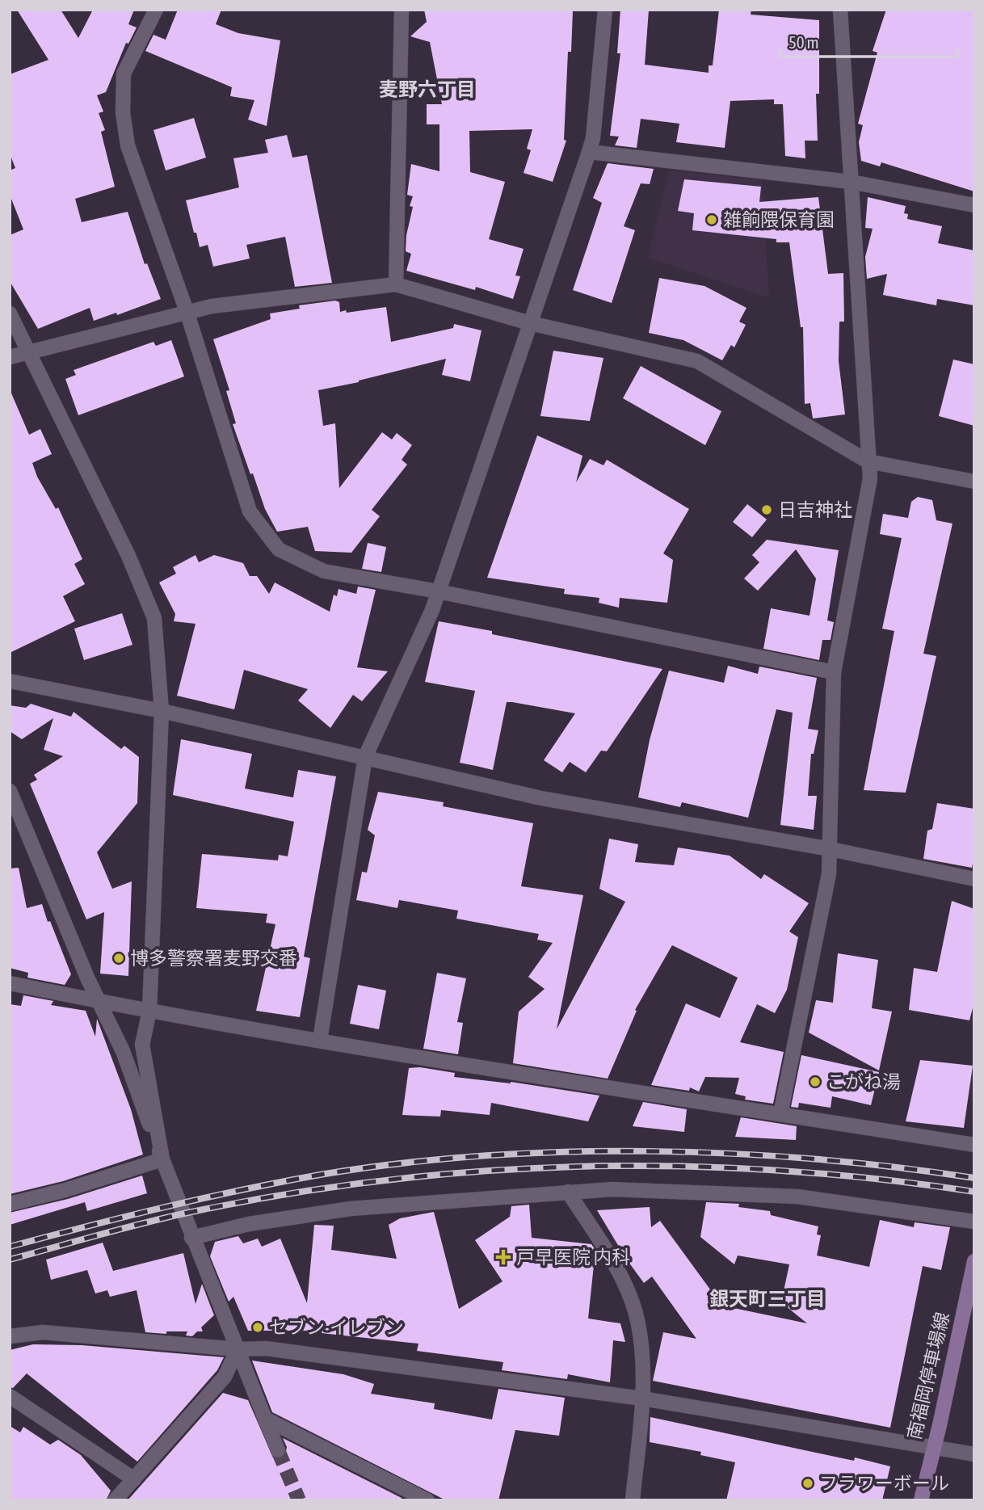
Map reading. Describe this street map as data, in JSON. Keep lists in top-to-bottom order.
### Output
{
  "streets": {
    "main road": ["南福岡停車場線"]
  },
  "districts": ["麦野六丁目", "銀天町三丁目"],
  "places": {
    "other": [
      "雑餉隈保育園",
      "日吉神社",
      "博多警察署麦野交番",
      "こがね湯",
      "セブン-イレブン",
      "フラワーボール"
    ],
    "health": ["戸早医院 内科"]
  },
  "scale_bar": "50 m"
}
